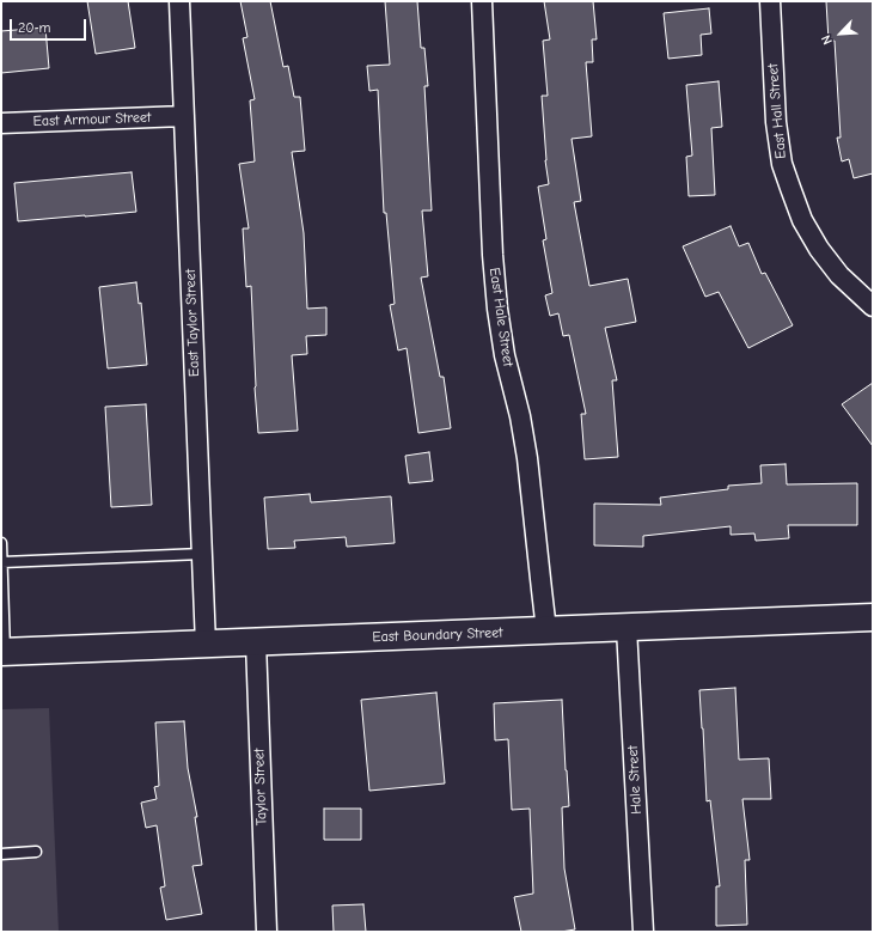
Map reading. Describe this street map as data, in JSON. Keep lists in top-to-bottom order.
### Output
{
  "streets": {
    "main road": ["East Boundary Street"],
    "street": [
      "East Hall Street",
      "East Armour Street",
      "East Hale Street",
      "East Taylor Street",
      "Hale Street",
      "Taylor Street"
    ]
  },
  "crossings": [
    ["East Armour Street", "East Taylor Street"],
    ["East Hale Street", "East Boundary Street"],
    ["East Taylor Street", "East Boundary Street"],
    ["East Boundary Street", "Hale Street"],
    ["East Boundary Street", "Taylor Street"]
  ],
  "scale_bar": "20 m",
  "north": "bottom left"
}
